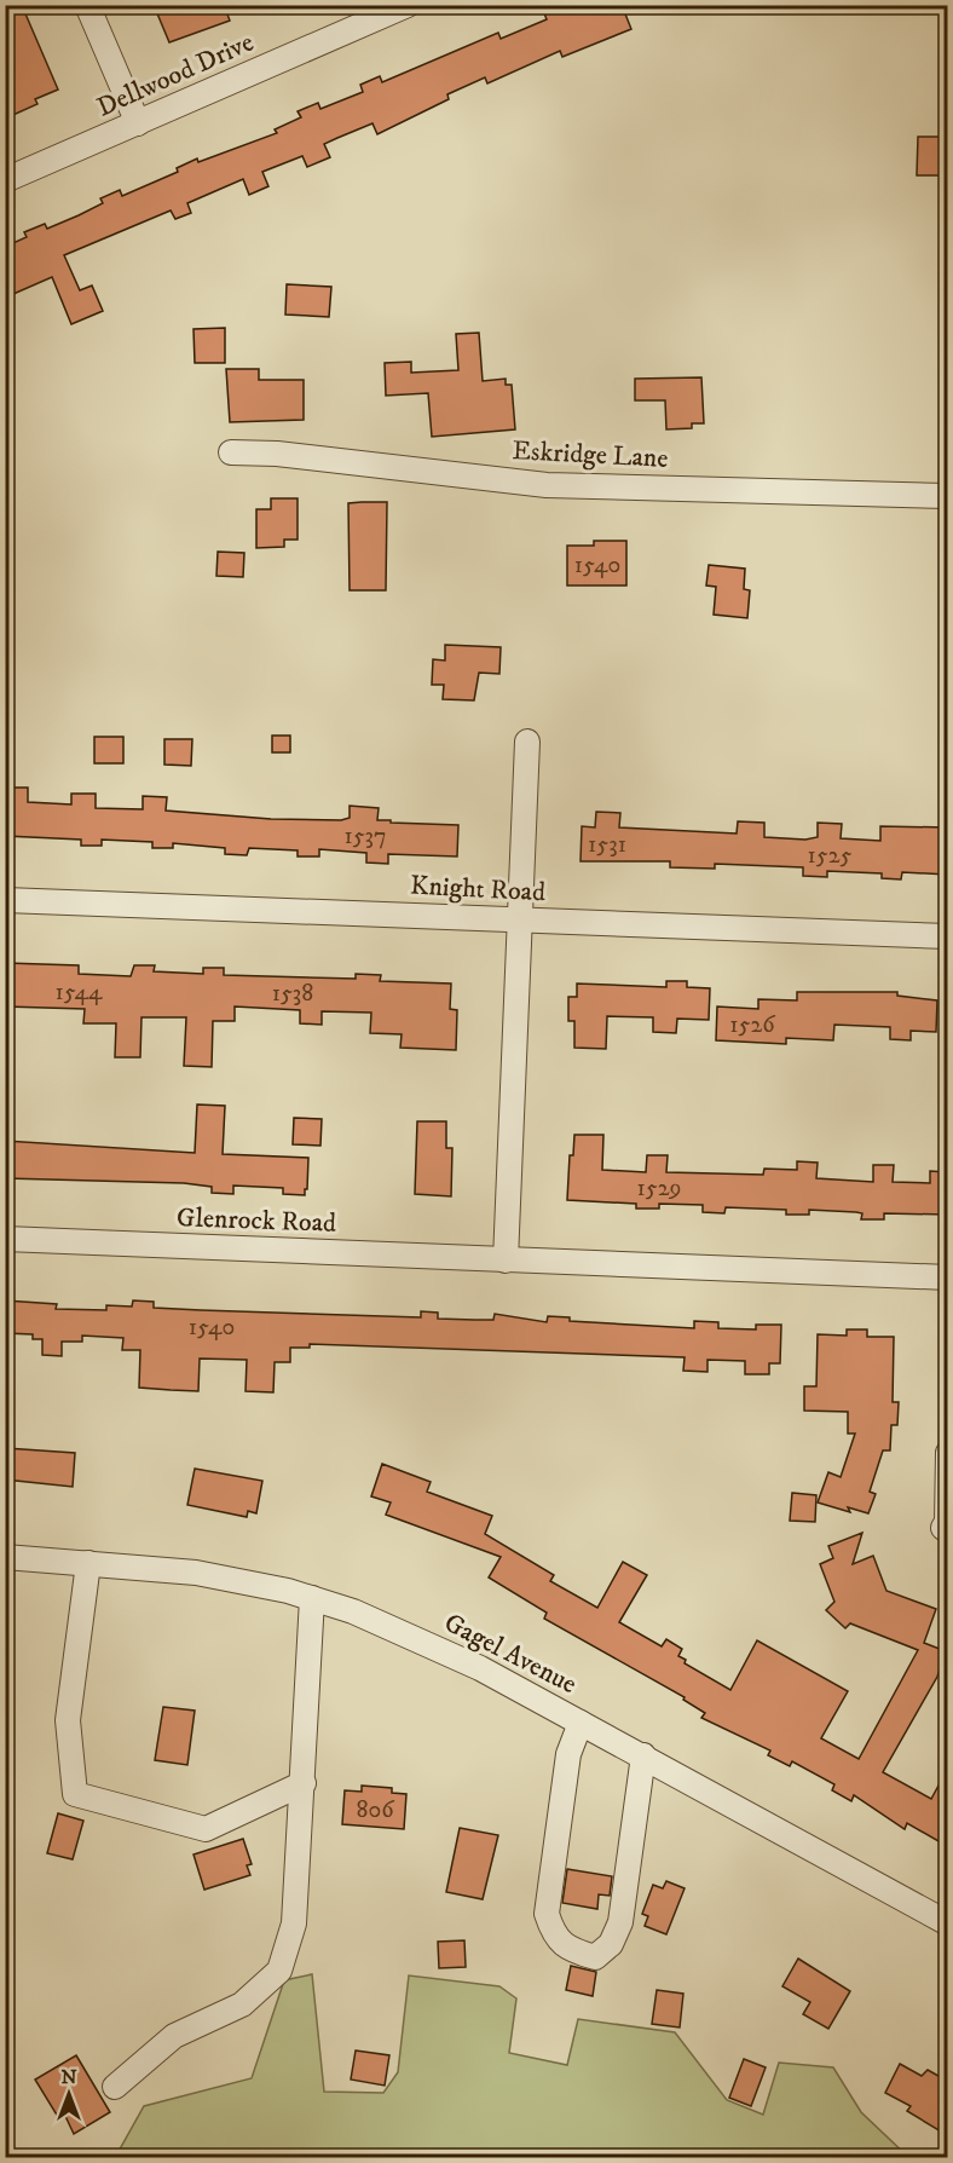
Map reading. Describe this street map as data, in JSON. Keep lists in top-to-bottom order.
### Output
{
  "streets": {
    "street": [
      "Dellwood Drive",
      "Eskridge Lane",
      "Knight Road",
      "Glenrock Road",
      "Gagel Avenue"
    ]
  },
  "house_numbers": [
    "1540",
    "1537",
    "1531",
    "1525",
    "1544",
    "1538",
    "1526",
    "1529",
    "1540",
    "806"
  ],
  "north": "top"
}
